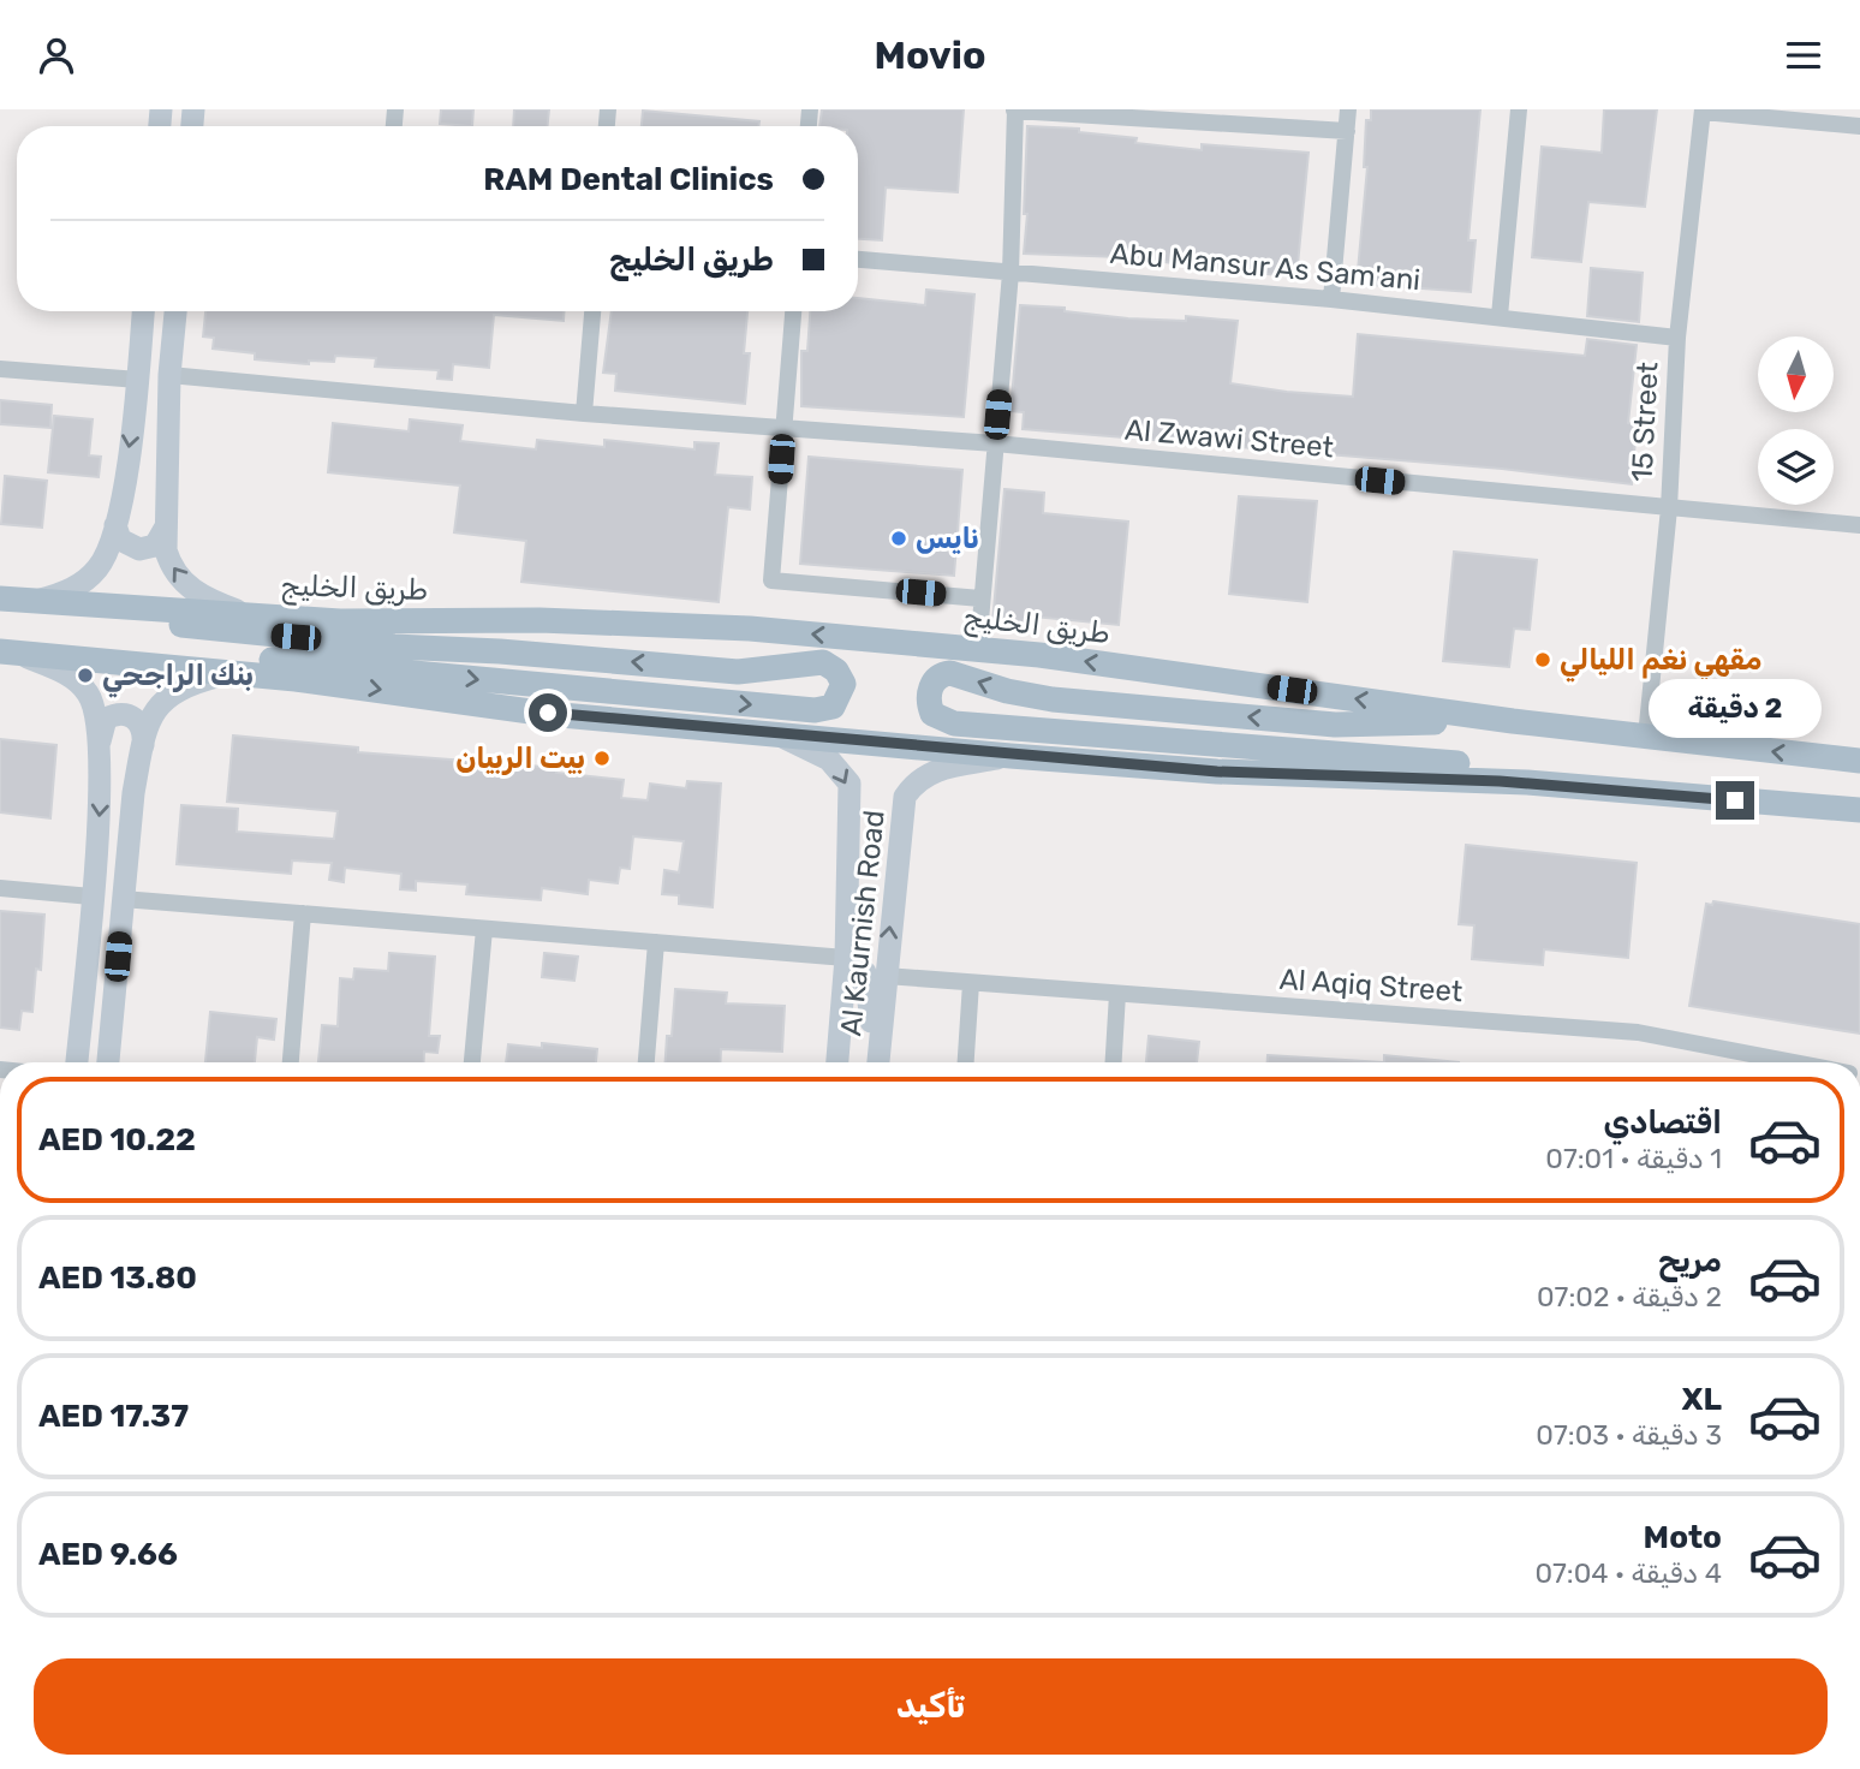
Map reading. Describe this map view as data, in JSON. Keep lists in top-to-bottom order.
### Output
{
  "streets": {
    "main road": ["طريق الخليج"],
    "street": [
      "Abu Mansur As Sam'ani",
      "15 Street",
      "Al Zwawi Street",
      "Al Kaurnish Road",
      "Al Aqiq Street"
    ]
  },
  "crossings": [
    ["Abu Mansur As Sam'ani", "15 Street"],
    ["15 Street", "Al Zwawi Street"],
    ["15 Street", "طريق الخليج"],
    ["Al Kaurnish Road", "Al Aqiq Street"]
  ],
  "places": [
    "نايس",
    "مقهي نغم الليالي",
    "بنك الراجحي",
    "بيت الربيان"
  ],
  "north": "bottom",
  "page": {
    "header": "Movio",
    "banner": ["RAM Dental Clinics", "طريق الخليج"],
    "bubble": "2 دقيقة",
    "list": [
      {
        "name": "اقتصادي",
        "note": "1 دقيقة · 07:01",
        "value": "AED 10.22"
      },
      {
        "name": "مريح",
        "note": "2 دقيقة · 07:02",
        "value": "AED 13.80"
      },
      {
        "name": "XL",
        "note": "3 دقيقة · 07:03",
        "value": "AED 17.37"
      },
      {
        "name": "Moto",
        "note": "4 دقيقة · 07:04",
        "value": "AED 9.66"
      }
    ],
    "buttons": "تأكيد"
  }
}
